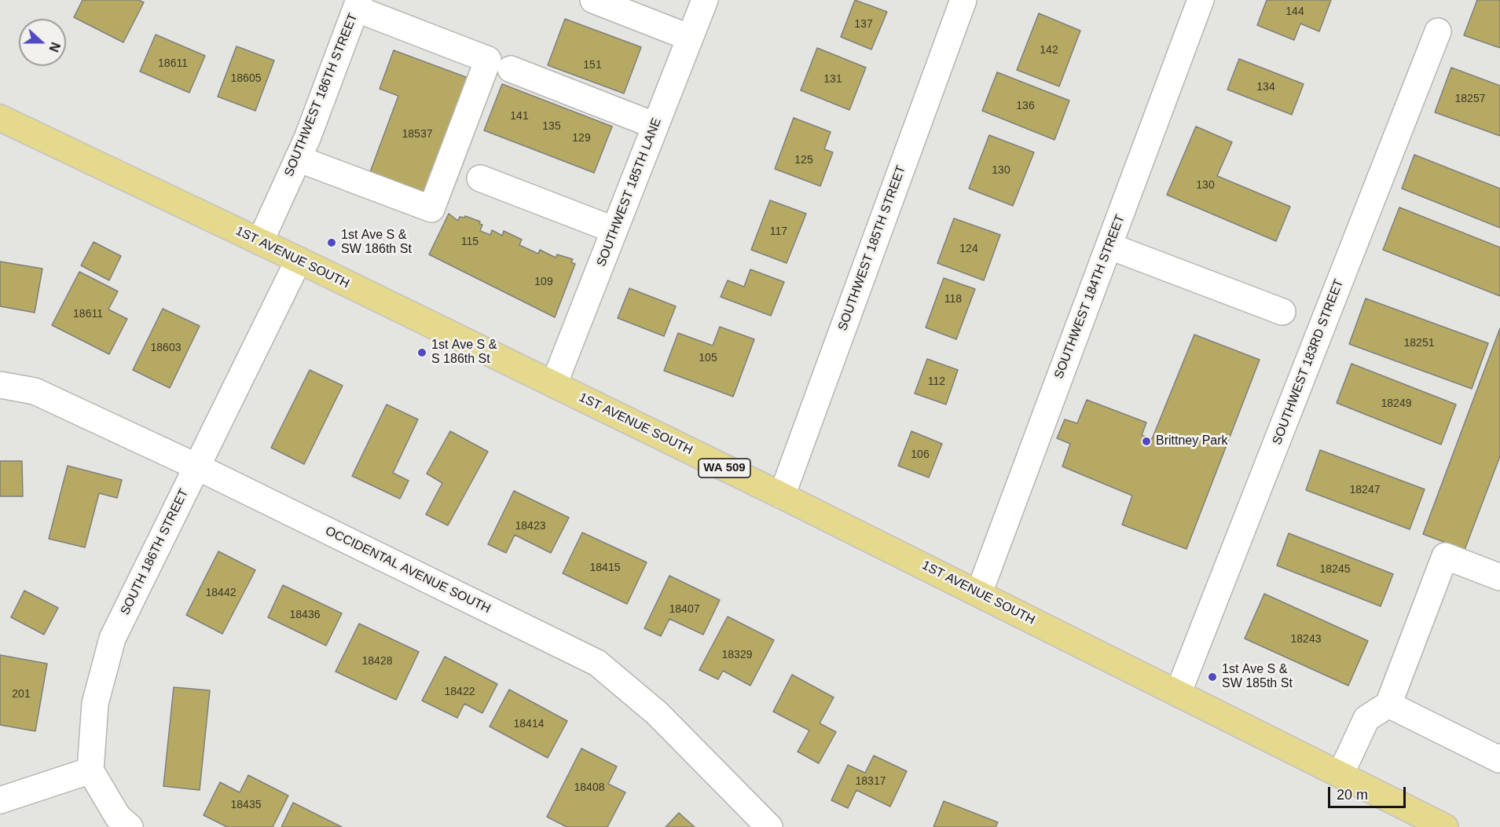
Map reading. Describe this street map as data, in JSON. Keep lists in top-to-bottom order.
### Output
{
  "streets": {
    "main road": ["1ST AVENUE SOUTH", "WA 509"],
    "street": [
      "SOUTHWEST 186TH STREET",
      "SOUTHWEST 185TH LANE",
      "SOUTHWEST 185TH STREET",
      "SOUTHWEST 184TH STREET",
      "SOUTHWEST 183RD STREET",
      "SOUTH 186TH STREET",
      "OCCIDENTAL AVENUE SOUTH"
    ]
  },
  "crossings": [
    ["SOUTHWEST 186TH STREET", "1ST AVENUE SOUTH"],
    ["SOUTHWEST 185TH LANE", "1ST AVENUE SOUTH"],
    ["SOUTHWEST 185TH STREET", "1ST AVENUE SOUTH"],
    ["1ST AVENUE SOUTH", "SOUTHWEST 184TH STREET"],
    ["1ST AVENUE SOUTH", "SOUTHWEST 183RD STREET"],
    ["1ST AVENUE SOUTH", "SOUTH 186TH STREET"],
    ["SOUTH 186TH STREET", "OCCIDENTAL AVENUE SOUTH"]
  ],
  "places": [
    "1st Ave S & SW 186th St",
    "1st Ave S & S 186th St",
    "Brittney Park",
    "1st Ave S & SW 185th St"
  ],
  "house_numbers": [
    "144",
    "137",
    "142",
    "18611",
    "151",
    "18605",
    "131",
    "134",
    "18257",
    "136",
    "141",
    "135",
    "18537",
    "129",
    "125",
    "130",
    "130",
    "117",
    "115",
    "124",
    "109",
    "118",
    "18611",
    "18251",
    "18603",
    "105",
    "112",
    "18249",
    "106",
    "18247",
    "18423",
    "18415",
    "18245",
    "18442",
    "18407",
    "18436",
    "18243",
    "18329",
    "18428",
    "18422",
    "201",
    "18414",
    "18317",
    "18408",
    "18435"
  ],
  "scale_bar": "20 m",
  "north": "right"
}
